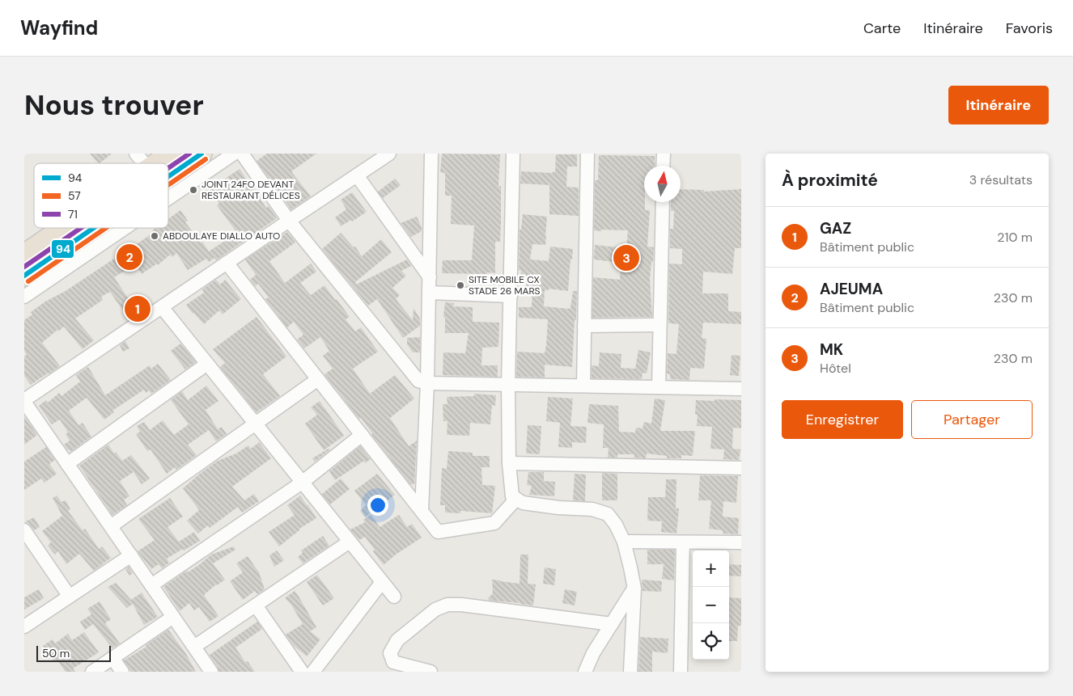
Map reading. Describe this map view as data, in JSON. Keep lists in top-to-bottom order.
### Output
{
  "places": ["JOINT 24FO DEVANT RESTAURANT DÉLICES", "ABDOULAYE DIALLO AUTO", "SITE MOBILE CX STADE 26 MARS"],
  "lines": ["transit line 94", "transit line 71", "transit line 57"],
  "legend": ["94", "57", "71"],
  "scale_bar": "50 m",
  "north": "top",
  "page": {
    "header": "Wayfind",
    "nav": ["Carte", "Itinéraire", "Favoris"],
    "buttons": [
      "Itinéraire",
      ["Enregistrer", "Partager"]
    ],
    "title": "Nous trouver",
    "heading": ["À proximité", "3 résultats"],
    "list": [
      {
        "mark": "1",
        "name": "GAZ",
        "note": "Bâtiment public",
        "value": "210 m"
      },
      {
        "mark": "2",
        "name": "AJEUMA",
        "note": "Bâtiment public",
        "value": "230 m"
      },
      {
        "mark": "3",
        "name": "MK",
        "note": "Hôtel",
        "value": "230 m"
      }
    ],
    "pins": ["2", "3", "1"],
    "map_buttons": ["+", "−"],
    "scale": "50 m"
  }
}
